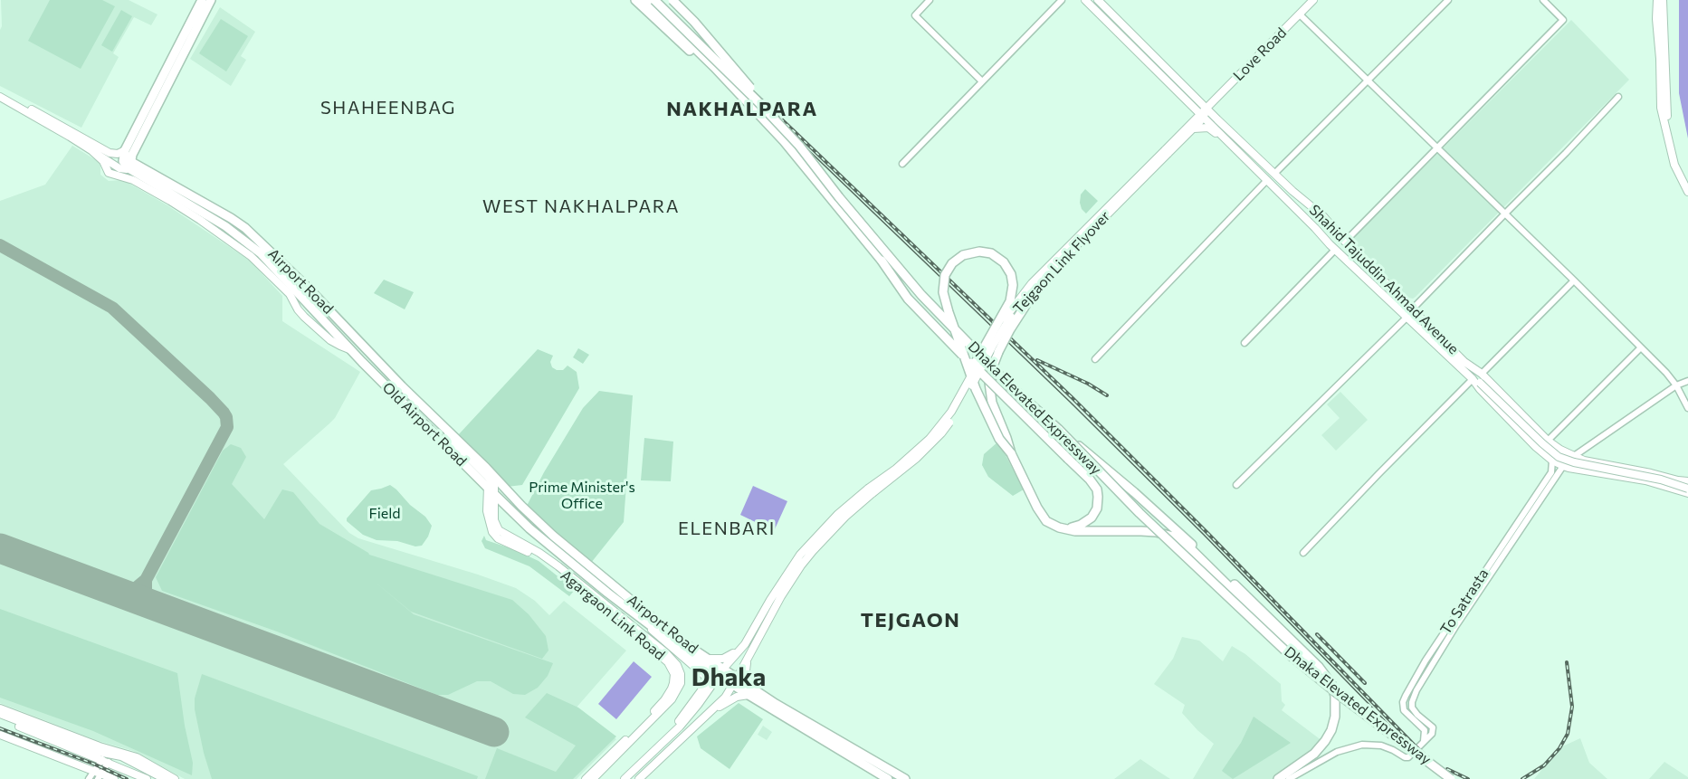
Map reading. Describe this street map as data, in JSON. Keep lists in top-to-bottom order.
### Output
{
  "streets": {
    "highway": ["Airport Road", "Dhaka Elevated Expressway", "Old Airport Road"],
    "main road": [
      "Love Road",
      "Tejgaon Link Flyover",
      "Shahid Tajuddin Ahmad Avenue",
      "Agargaon Link Road"
    ],
    "street": ["To Satrasta"]
  },
  "crossings": [
    ["Love Road", "Shahid Tajuddin Ahmad Avenue"],
    ["Tejgaon Link Flyover", "Shahid Tajuddin Ahmad Avenue"],
    ["Shahid Tajuddin Ahmad Avenue", "To Satrasta"],
    ["Airport Road", "Old Airport Road"],
    ["Airport Road", "Agargaon Link Road"],
    ["Old Airport Road", "Agargaon Link Road"]
  ],
  "districts": [
    "SHAHEENBAG",
    "NAKHALPARA",
    "WEST NAKHALPARA",
    "ELENBARI",
    "TEJGAON",
    "Dhaka"
  ],
  "parks": ["Prime Minister's Office", "Field"]
}
